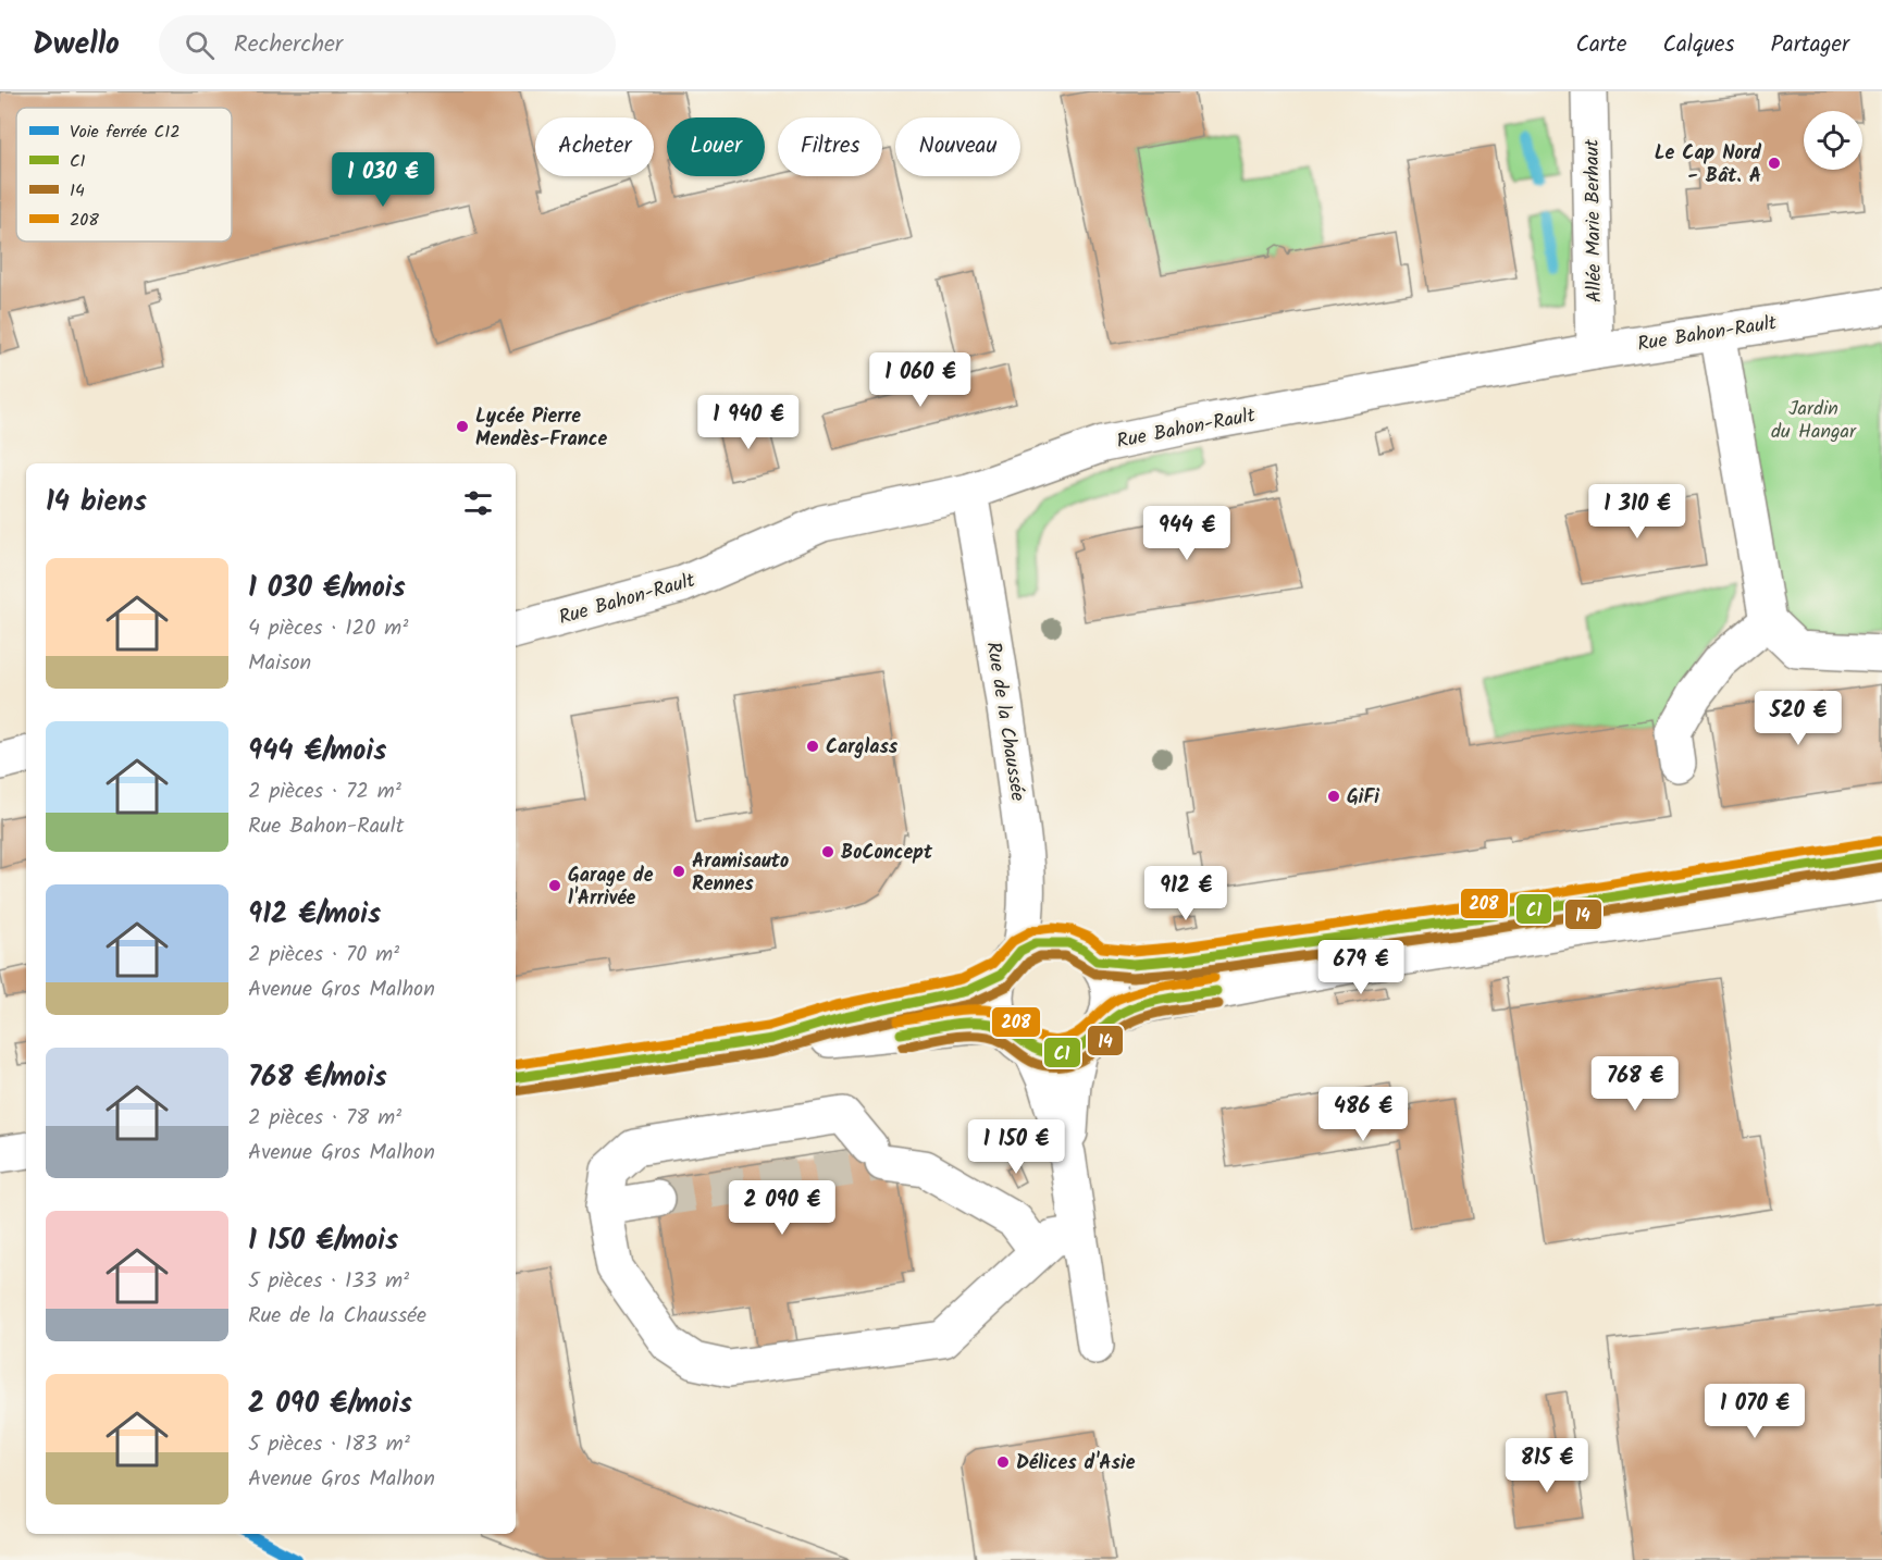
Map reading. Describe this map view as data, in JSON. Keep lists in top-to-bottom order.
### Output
{
  "streets": {
    "main road": ["Allée Marie Berhaut", "Rue Bahon-Rault", "Rue de la Chaussée"]
  },
  "crossings": [
    ["Allée Marie Berhaut", "Rue Bahon-Rault"],
    ["Rue Bahon-Rault", "Rue de la Chaussée"]
  ],
  "parks": ["Jardin du Hangar"],
  "places": [
    "Le Cap Nord - Bât. A",
    "Lycée Pierre Mendès-France",
    "Carglass",
    "GiFi",
    "BoConcept",
    "Aramisauto Rennes",
    "Garage de l'Arrivée",
    "Délices d'Asie"
  ],
  "lines": [
    "transit line 208",
    "transit line C1",
    "transit line 14",
    "rail line C12"
  ],
  "legend": [
    "Voie ferrée C12",
    "C1",
    "14",
    "208"
  ],
  "page": {
    "header": "Dwello",
    "search": "Rechercher",
    "nav": ["Carte", "Calques", "Partager"],
    "chip": [
      "Acheter",
      "Louer",
      "Filtres",
      "Nouveau"
    ],
    "price": [
      "1 030 €",
      "1 060 €",
      "1 940 €",
      "1 310 €",
      "944 €",
      "520 €",
      "912 €",
      "679 €",
      "768 €",
      "486 €",
      "1 150 €",
      "2 090 €",
      "1 070 €",
      "815 €"
    ],
    "heading": "14 biens",
    "list": [
      {
        "name": "1 030 €/mois",
        "note": "4 pièces · 120 m² · Maison"
      },
      {
        "name": "944 €/mois",
        "note": "2 pièces · 72 m² · Rue Bahon-Rault"
      },
      {
        "name": "912 €/mois",
        "note": "2 pièces · 70 m² · Avenue Gros Malhon"
      },
      {
        "name": "768 €/mois",
        "note": "2 pièces · 78 m² · Avenue Gros Malhon"
      },
      {
        "name": "1 150 €/mois",
        "note": "5 pièces · 133 m² · Rue de la Chaussée"
      },
      {
        "name": "2 090 €/mois",
        "note": "5 pièces · 183 m² · Avenue Gros Malhon"
      }
    ]
  }
}
